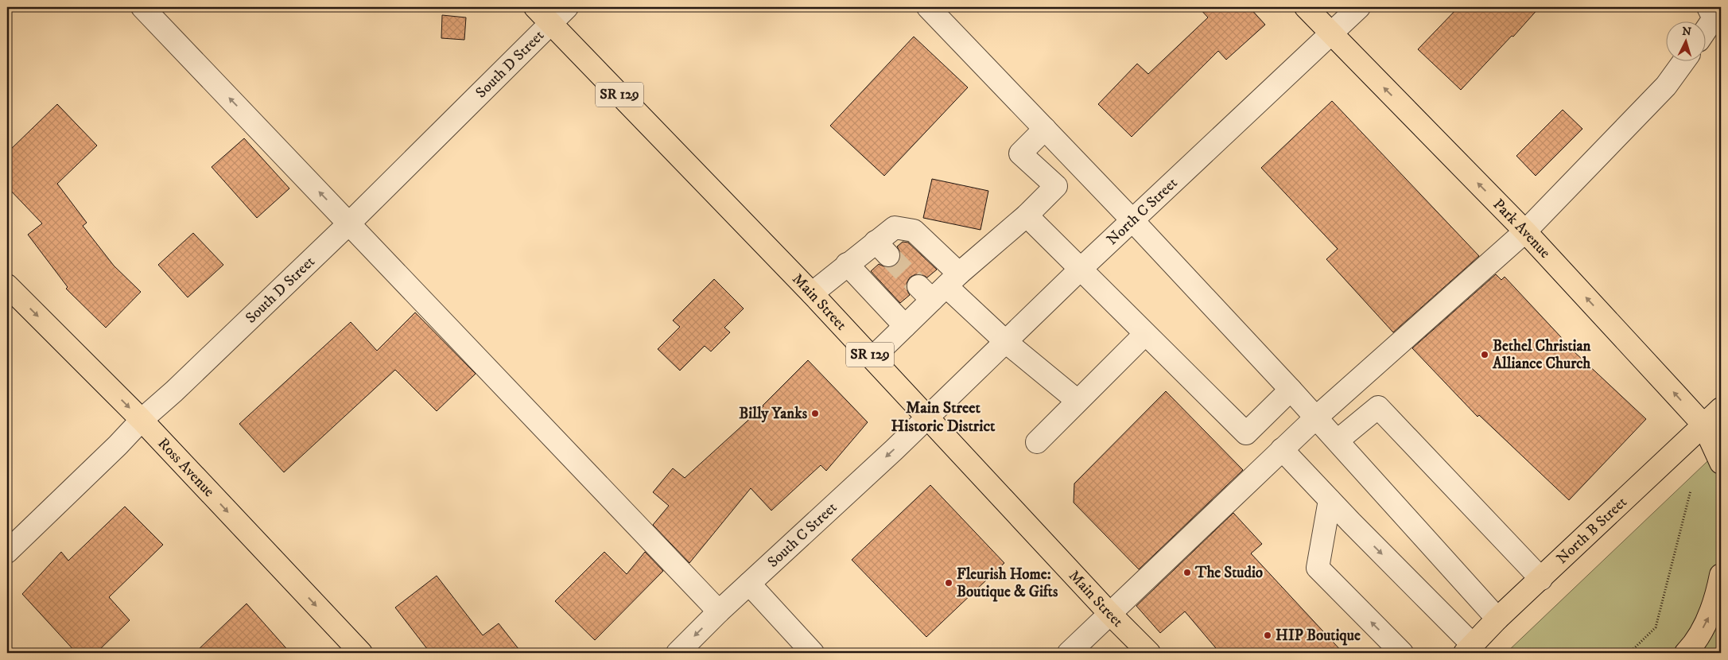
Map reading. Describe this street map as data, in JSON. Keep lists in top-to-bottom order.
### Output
{
  "streets": {
    "main road": [
      "SR 129",
      "Park Avenue",
      "Main Street",
      "Ross Avenue",
      "North B Street"
    ],
    "street": ["South D Street", "North C Street", "South C Street"]
  },
  "crossings": [
    ["South D Street", "Main Street"],
    ["South D Street", "Ross Avenue"],
    ["North C Street", "Park Avenue"],
    ["North C Street", "Main Street"],
    ["North C Street", "South C Street"],
    ["Park Avenue", "North B Street"],
    ["Main Street", "South C Street"]
  ],
  "one_way": ["Park Avenue", "Ross Avenue", "South C Street"],
  "districts": ["Main Street Historic District"],
  "places": [
    "Bethel Christian Alliance Church",
    "Billy Yanks",
    "The Studio",
    "Fleurish Home: Boutique & Gifts",
    "HIP Boutique"
  ],
  "north": "top"
}
